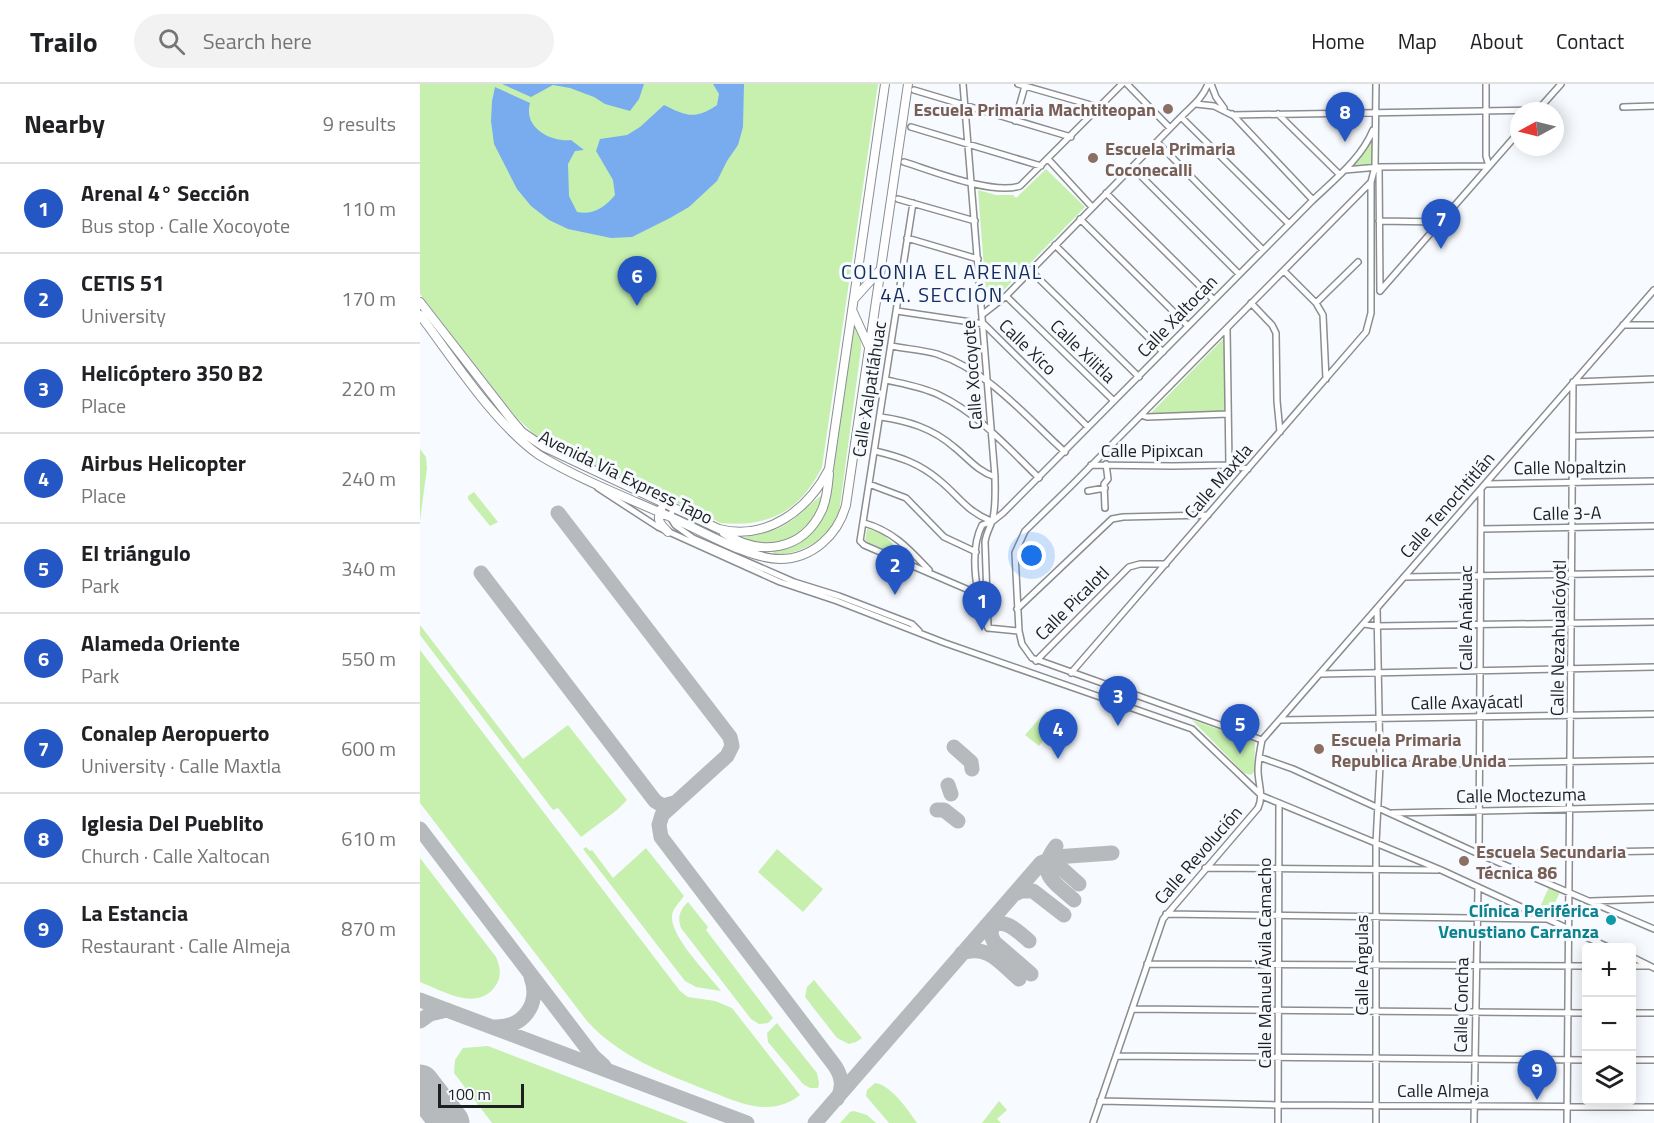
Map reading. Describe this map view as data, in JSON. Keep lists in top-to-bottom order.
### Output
{
  "streets": {
    "main road": ["Avenida Vía Express Tapo"],
    "street": [
      "Calle Xaltocan",
      "Calle Xico",
      "Calle Xilitla",
      "Calle Xocoyote",
      "Calle Xalpatláhuac",
      "Calle Pipixcan",
      "Calle Nopaltzin",
      "Calle Maxtla",
      "Calle Tenochtitlán",
      "Calle 3-A",
      "Calle Picalotl",
      "Calle Anáhuac",
      "Calle Nezahualcóyotl",
      "Calle Axayácatl",
      "Calle Moctezuma",
      "Calle Revolución",
      "Calle Manuel Ávila Camacho",
      "Calle Angulas",
      "Calle Concha",
      "Calle Almeja"
    ]
  },
  "crossings": [
    ["Calle Xaltocan", "Calle Xico"],
    ["Calle Xaltocan", "Calle Xilitla"],
    ["Calle Xaltocan", "Calle Xocoyote"],
    ["Calle Xico", "Calle Xocoyote"],
    ["Calle Xico", "Calle Xalpatláhuac"],
    ["Calle Pipixcan", "Calle Maxtla"],
    ["Calle Nopaltzin", "Calle Tenochtitlán"],
    ["Calle Nopaltzin", "Calle Nezahualcóyotl"],
    ["Calle Maxtla", "Calle Picalotl"],
    ["Calle Tenochtitlán", "Calle Anáhuac"],
    ["Calle Tenochtitlán", "Calle Nezahualcóyotl"],
    ["Calle Tenochtitlán", "Calle Axayácatl"],
    ["Calle Tenochtitlán", "Calle Revolución"],
    ["Calle Tenochtitlán", "Calle Angulas"],
    ["Calle 3-A", "Calle Anáhuac"],
    ["Calle 3-A", "Calle Nezahualcóyotl"],
    ["Calle Anáhuac", "Calle Axayácatl"],
    ["Calle Anáhuac", "Calle Moctezuma"],
    ["Calle Nezahualcóyotl", "Calle Axayácatl"],
    ["Calle Nezahualcóyotl", "Calle Moctezuma"],
    ["Calle Nezahualcóyotl", "Calle Almeja"],
    ["Calle Axayácatl", "Calle Angulas"],
    ["Calle Revolución", "Calle Almeja"],
    ["Calle Manuel Ávila Camacho", "Calle Almeja"],
    ["Calle Angulas", "Calle Almeja"],
    ["Calle Concha", "Calle Almeja"]
  ],
  "districts": ["COLONIA EL ARENAL 4A. SECCIÓN"],
  "places": [
    "Escuela Primaria Machtiteopan",
    "Escuela Primaria Coconecalli",
    "Escuela Primaria Republica Arabe Unida",
    "Escuela Secundaria Técnica 86",
    "Clínica Periférica Venustiano Carranza"
  ],
  "scale_bar": "100 m",
  "north": "left",
  "page": {
    "header": "Trailo",
    "search": "Search here",
    "nav": [
      "Home",
      "Map",
      "About",
      "Contact"
    ],
    "heading": ["Nearby", "9 results"],
    "pins": [
      "8",
      "7",
      "6",
      "2",
      "1",
      "3",
      "5",
      "4",
      "9"
    ],
    "list": [
      {
        "mark": "1",
        "name": "Arenal 4° Sección",
        "note": "Bus stop · Calle Xocoyote",
        "value": "110 m"
      },
      {
        "mark": "2",
        "name": "CETIS 51",
        "note": "University",
        "value": "170 m"
      },
      {
        "mark": "3",
        "name": "Helicóptero 350 B2",
        "note": "Place",
        "value": "220 m"
      },
      {
        "mark": "4",
        "name": "Airbus Helicopter",
        "note": "Place",
        "value": "240 m"
      },
      {
        "mark": "5",
        "name": "El triángulo",
        "note": "Park",
        "value": "340 m"
      },
      {
        "mark": "6",
        "name": "Alameda Oriente",
        "note": "Park",
        "value": "550 m"
      },
      {
        "mark": "7",
        "name": "Conalep Aeropuerto",
        "note": "University · Calle Maxtla",
        "value": "600 m"
      },
      {
        "mark": "8",
        "name": "Iglesia Del Pueblito",
        "note": "Church · Calle Xaltocan",
        "value": "610 m"
      },
      {
        "mark": "9",
        "name": "La Estancia",
        "note": "Restaurant · Calle Almeja",
        "value": "870 m"
      }
    ],
    "map_buttons": ["+", "−"],
    "scale": "100 m"
  }
}
